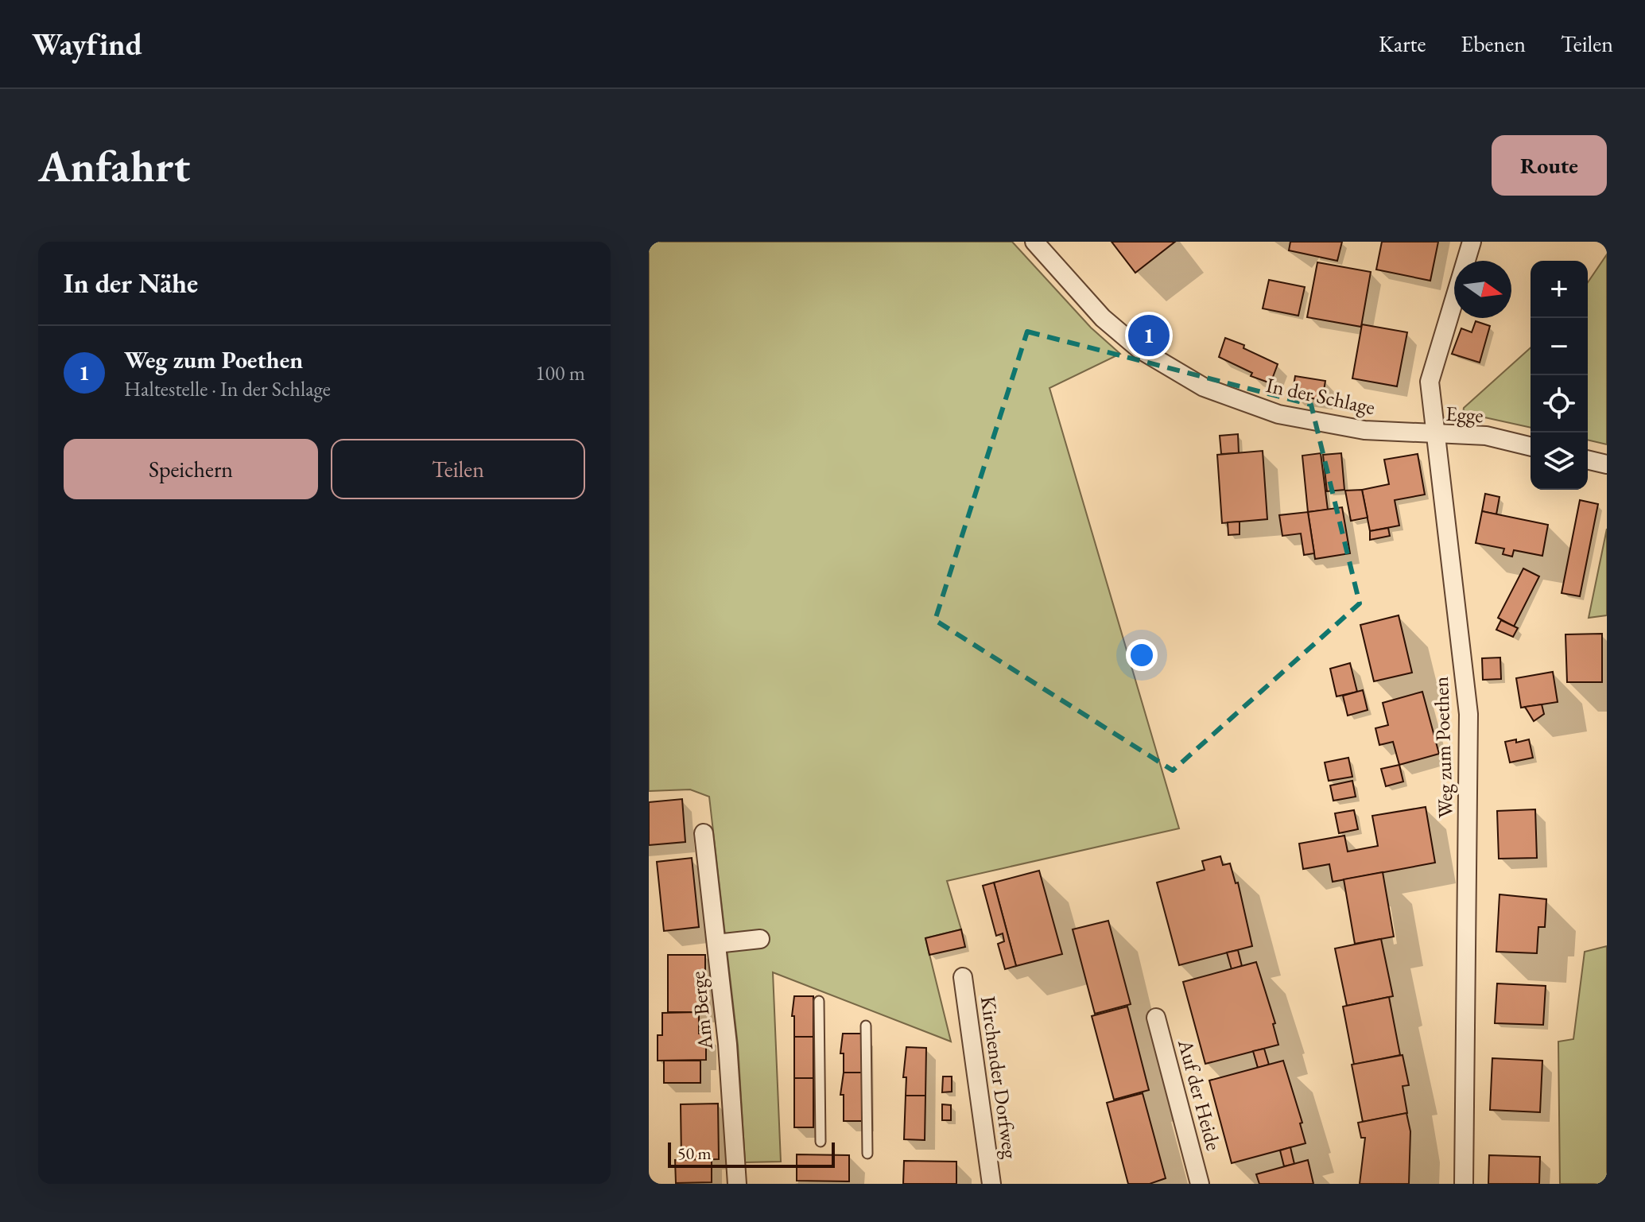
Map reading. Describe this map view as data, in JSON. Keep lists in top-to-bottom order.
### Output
{
  "streets": {
    "street": [
      "In der Schlage",
      "Egge",
      "Weg zum Poethen",
      "Am Berge",
      "Kirchender Dorfweg",
      "Auf der Heide"
    ]
  },
  "crossings": [
    ["In der Schlage", "Egge"],
    ["Egge", "Weg zum Poethen"]
  ],
  "scale_bar": "50 m",
  "north": "right",
  "page": {
    "header": "Wayfind",
    "nav": ["Karte", "Ebenen", "Teilen"],
    "buttons": [
      "Route",
      ["Speichern", "Teilen"]
    ],
    "title": "Anfahrt",
    "heading": "In der Nähe",
    "map_buttons": ["+", "−"],
    "pins": "1",
    "list": [
      {
        "mark": "1",
        "name": "Weg zum Poethen",
        "note": "Haltestelle · In der Schlage",
        "value": "100 m"
      }
    ],
    "scale": "50 m"
  }
}
